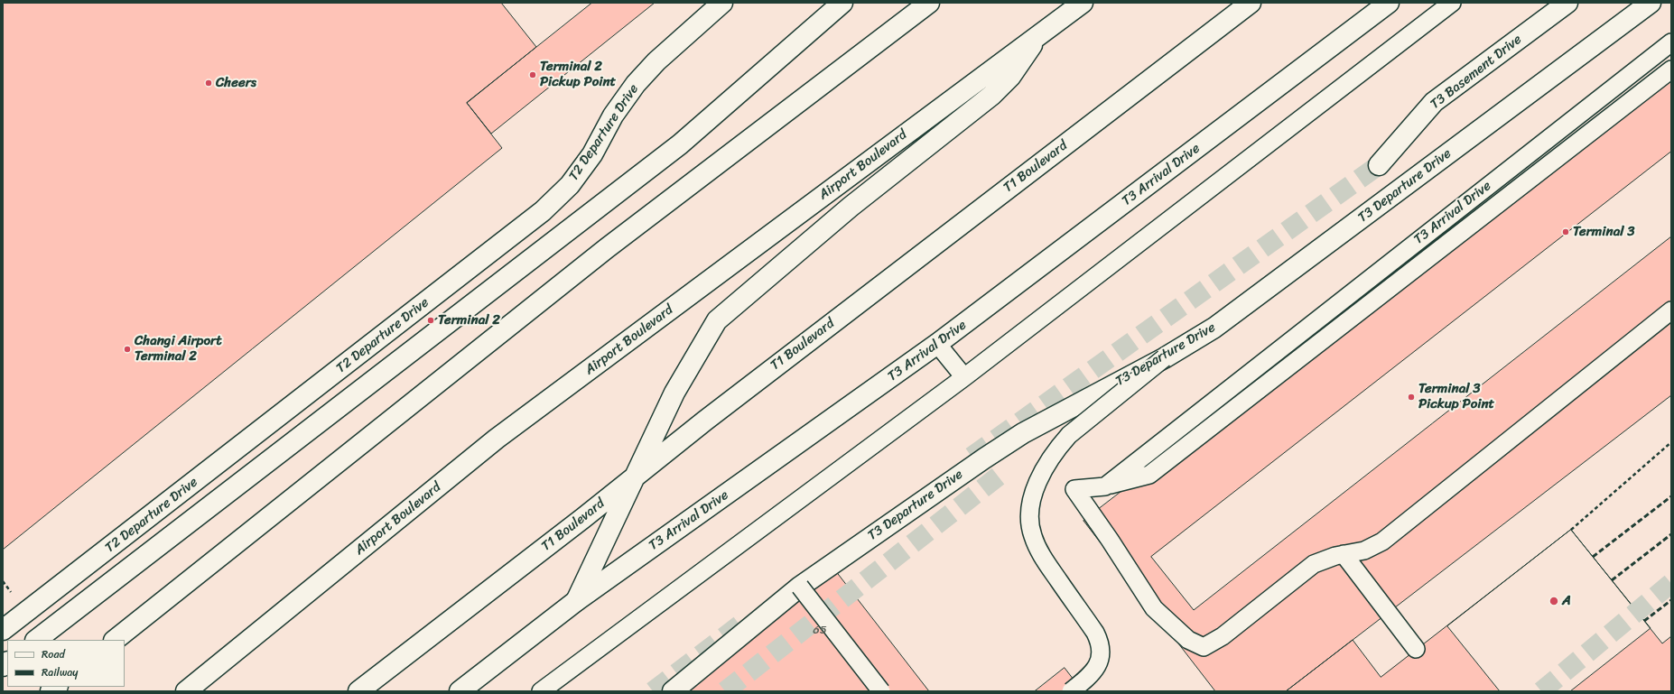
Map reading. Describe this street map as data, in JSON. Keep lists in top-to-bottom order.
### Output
{
  "streets": {
    "main road": [
      "T3 Basement Drive",
      "T2 Departure Drive",
      "Airport Boulevard",
      "T1 Boulevard",
      "T3 Arrival Drive",
      "T3 Departure Drive"
    ]
  },
  "places": [
    "Terminal 2 Pickup Point",
    "Cheers",
    "Terminal 3",
    "Terminal 2",
    "Changi Airport Terminal 2",
    "Terminal 3 Pickup Point",
    "A"
  ],
  "house_numbers": ["65"],
  "legend": ["Road", "Railway"]
}
